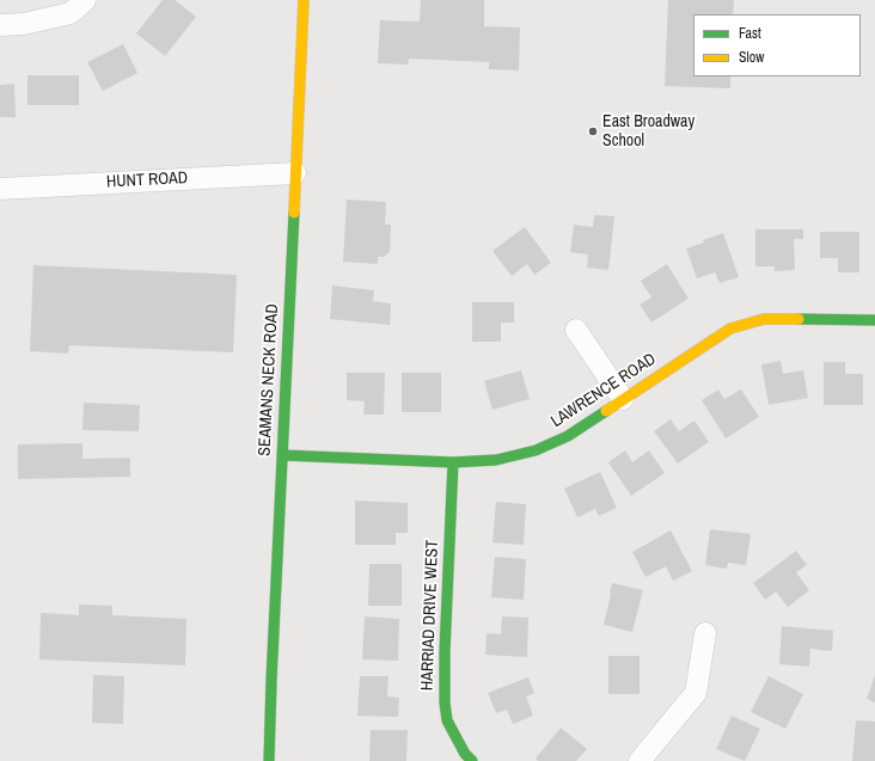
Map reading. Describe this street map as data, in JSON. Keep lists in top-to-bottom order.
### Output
{
  "streets": {
    "street": [
      "HUNT ROAD",
      "SEAMANS NECK ROAD",
      "LAWRENCE ROAD",
      "HARRIAD DRIVE WEST"
    ]
  },
  "crossings": [
    ["HUNT ROAD", "SEAMANS NECK ROAD"],
    ["SEAMANS NECK ROAD", "LAWRENCE ROAD"],
    ["LAWRENCE ROAD", "HARRIAD DRIVE WEST"]
  ],
  "places": ["East Broadway School"],
  "legend": ["Fast", "Slow"]
}
